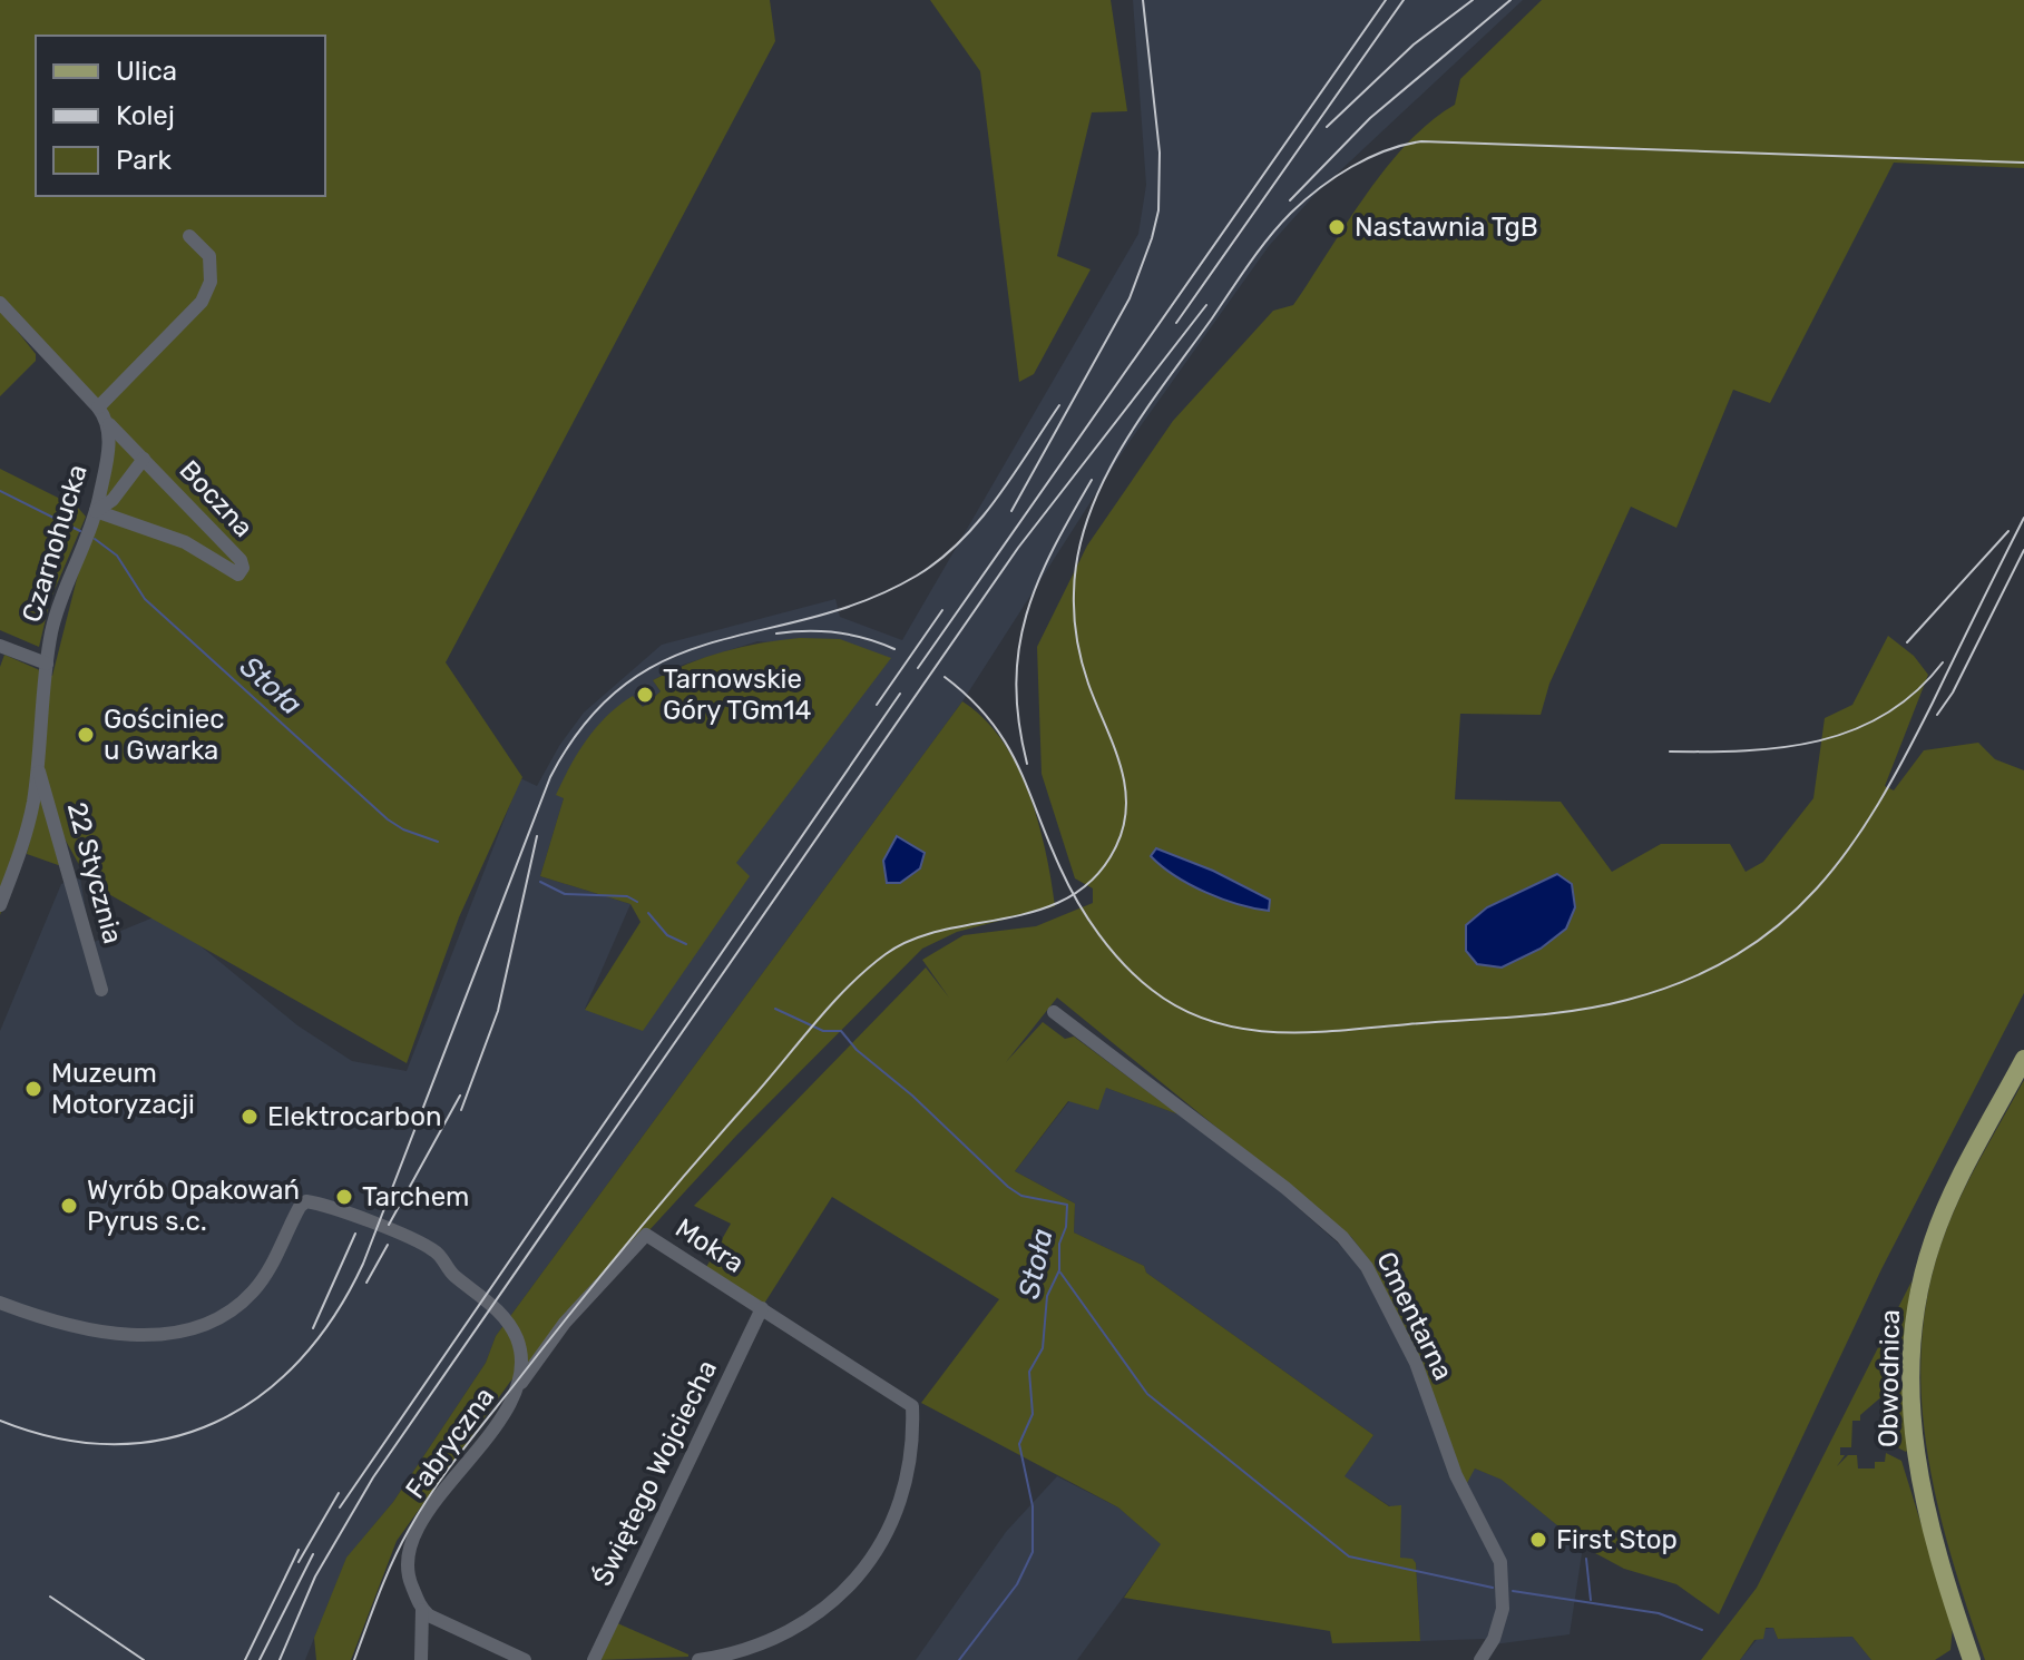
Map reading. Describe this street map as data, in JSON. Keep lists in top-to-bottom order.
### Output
{
  "streets": {
    "main road": ["Obwodnica"],
    "street": [
      "Boczna",
      "Czarnohucka",
      "22 Stycznia",
      "Mokra",
      "Cmentarna",
      "Fabryczna",
      "Świętego Wojciecha"
    ]
  },
  "crossings": [
    ["Boczna", "Czarnohucka"],
    ["Czarnohucka", "22 Stycznia"],
    ["Mokra", "Fabryczna"],
    ["Mokra", "Świętego Wojciecha"]
  ],
  "water": ["Stoła"],
  "places": [
    "Nastawnia TgB",
    "Tarnowskie Góry TGm14",
    "Gościniec u Gwarka",
    "Muzeum Motoryzacji",
    "Elektrocarbon",
    "Tarchem",
    "Wyrób Opakowań Pyrus s.c.",
    "First Stop"
  ],
  "legend": ["Ulica", "Kolej", "Park"]
}
